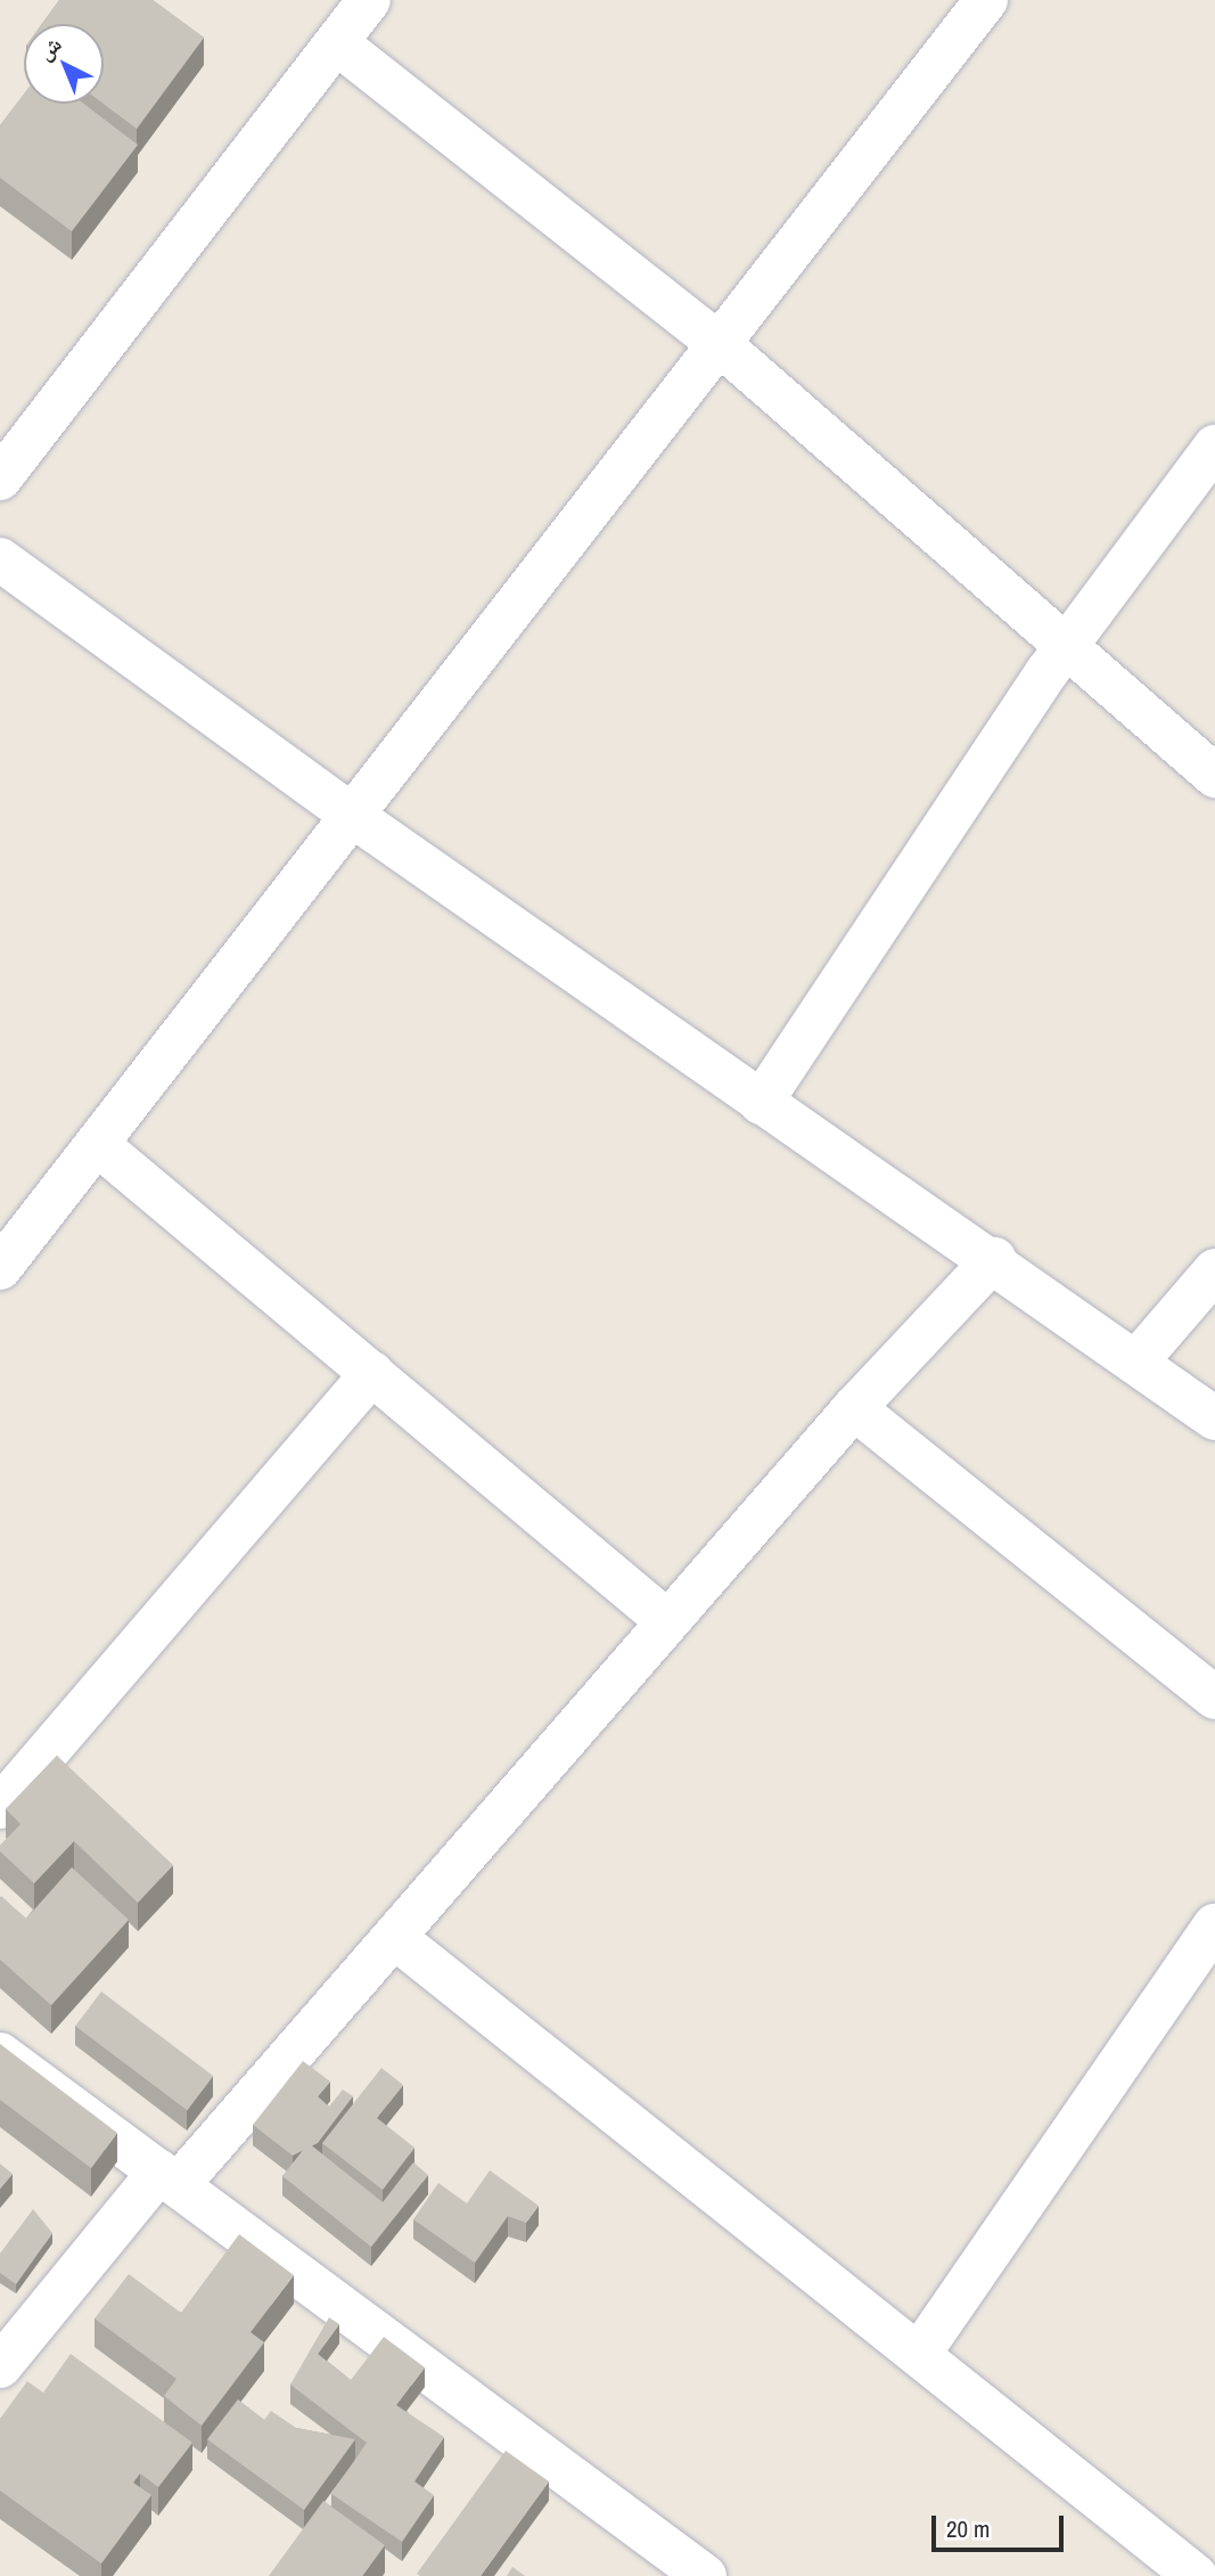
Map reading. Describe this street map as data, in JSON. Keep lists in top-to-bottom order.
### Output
{
  "scale_bar": "20 m",
  "north": "top left"
}
